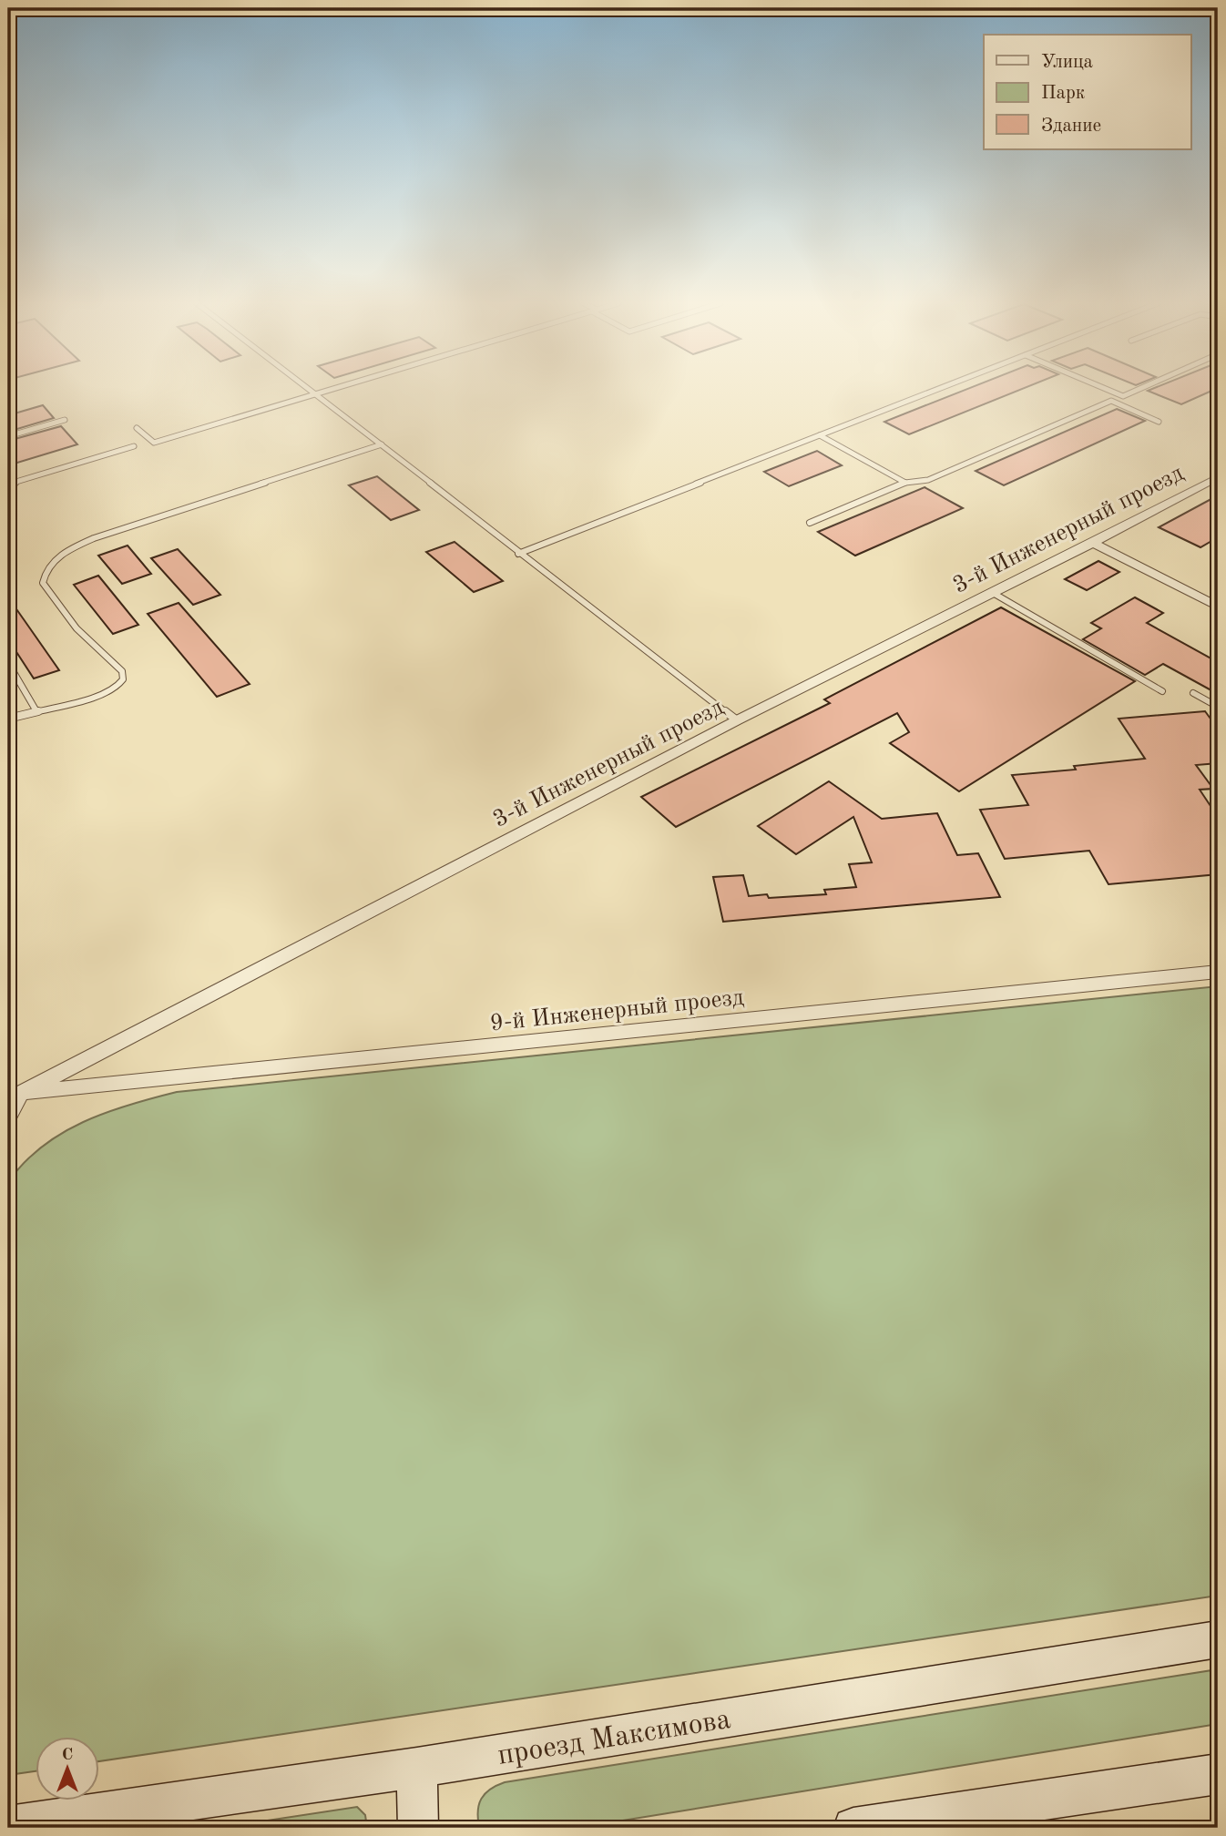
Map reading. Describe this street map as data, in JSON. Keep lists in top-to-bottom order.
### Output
{
  "streets": {
    "main road": ["проезд Максимова"],
    "street": ["3-й Инженерный проезд", "9-й Инженерный проезд"]
  },
  "crossings": [
    ["3-й Инженерный проезд", "9-й Инженерный проезд"]
  ],
  "legend": ["Улица", "Парк", "Здание"],
  "north": "top"
}
